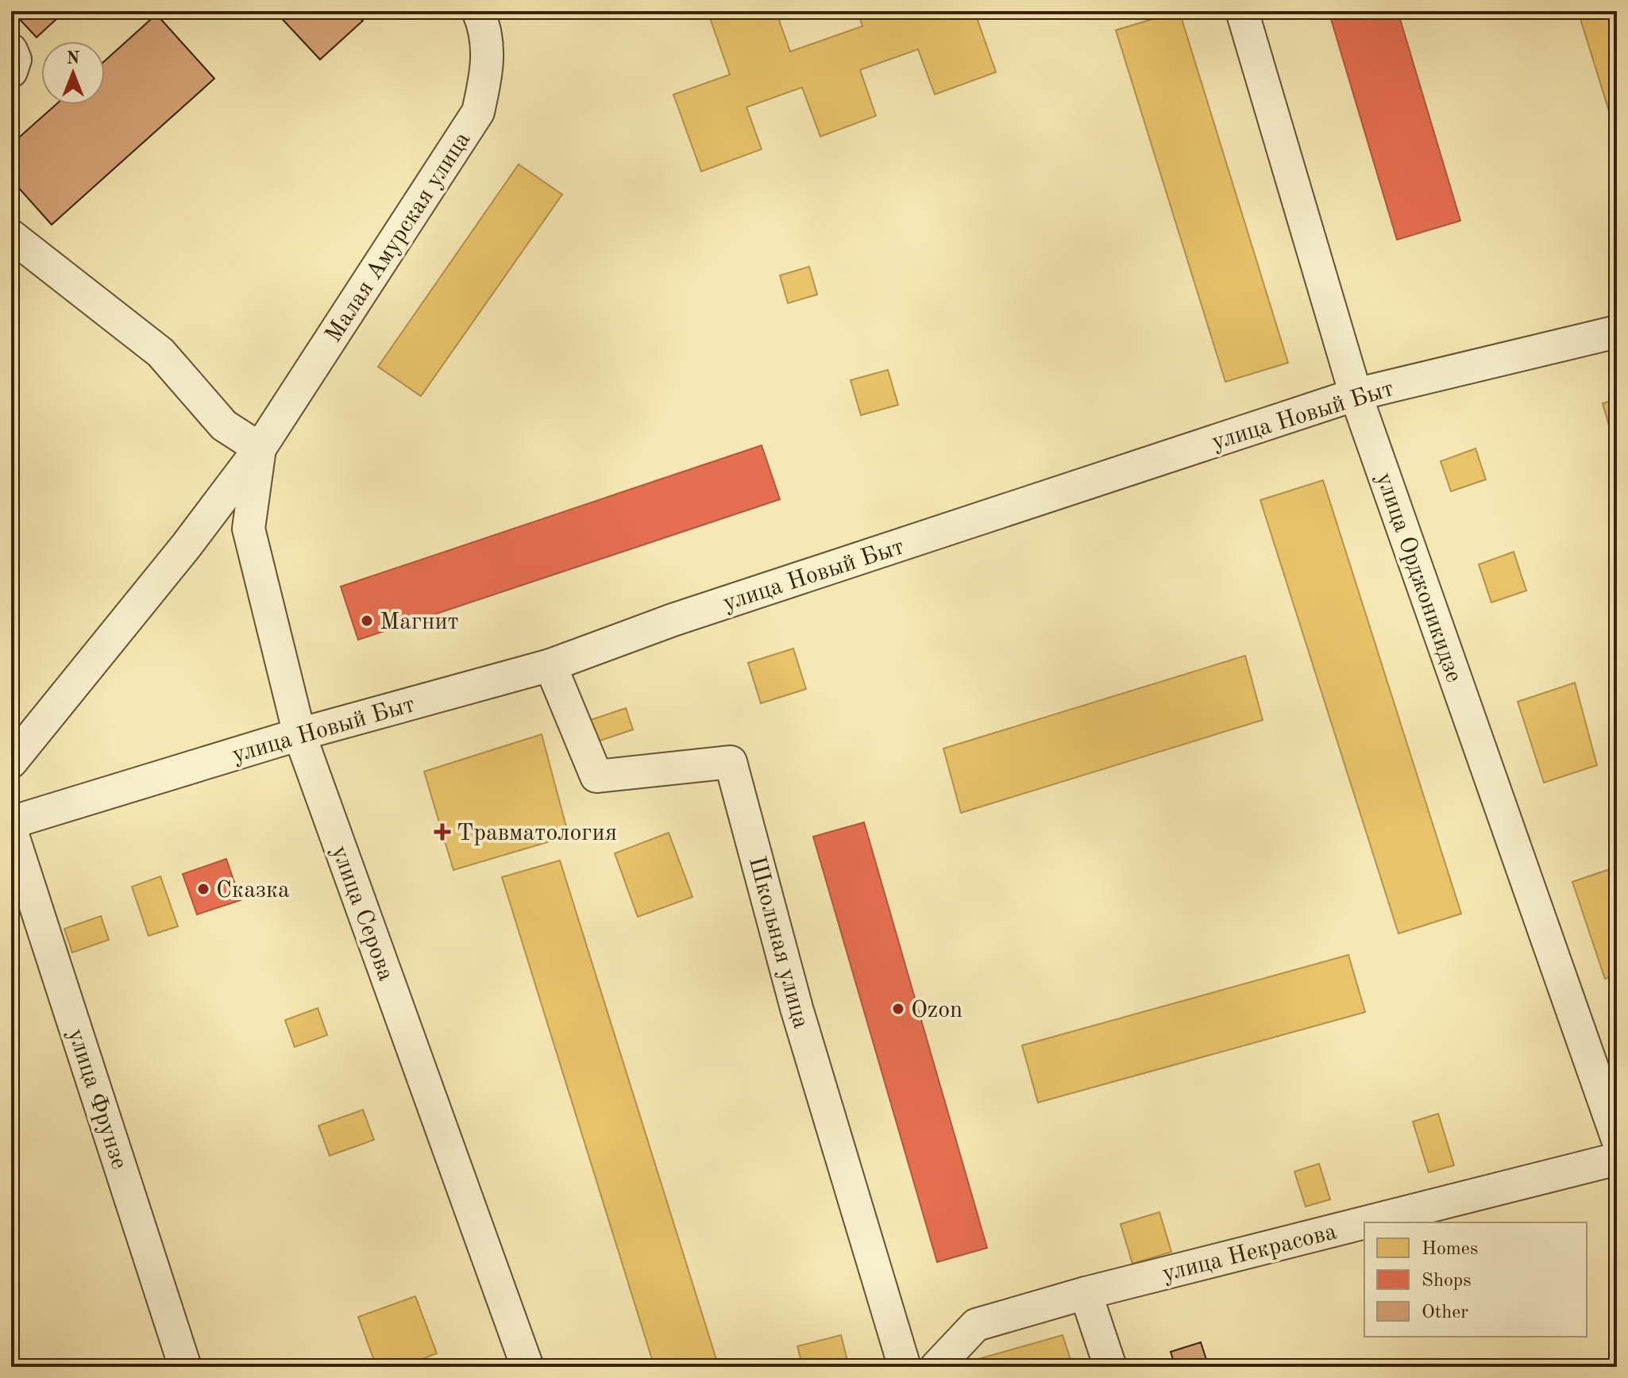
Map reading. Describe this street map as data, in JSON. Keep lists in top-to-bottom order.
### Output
{
  "streets": {
    "street": [
      "Малая Амурская улица",
      "улица Новый Быт",
      "улица Орджоникидзе",
      "улица Серова",
      "Школьная улица",
      "улица Фрунзе",
      "улица Некрасова"
    ]
  },
  "crossings": [
    ["Малая Амурская улица", "улица Серова"],
    ["улица Новый Быт", "улица Орджоникидзе"],
    ["улица Новый Быт", "улица Серова"],
    ["улица Новый Быт", "Школьная улица"]
  ],
  "places": {
    "other": ["Магнит", "Сказка", "Ozon"],
    "health": ["Травматология"]
  },
  "legend": ["Homes", "Shops", "Other"],
  "north": "top"
}
